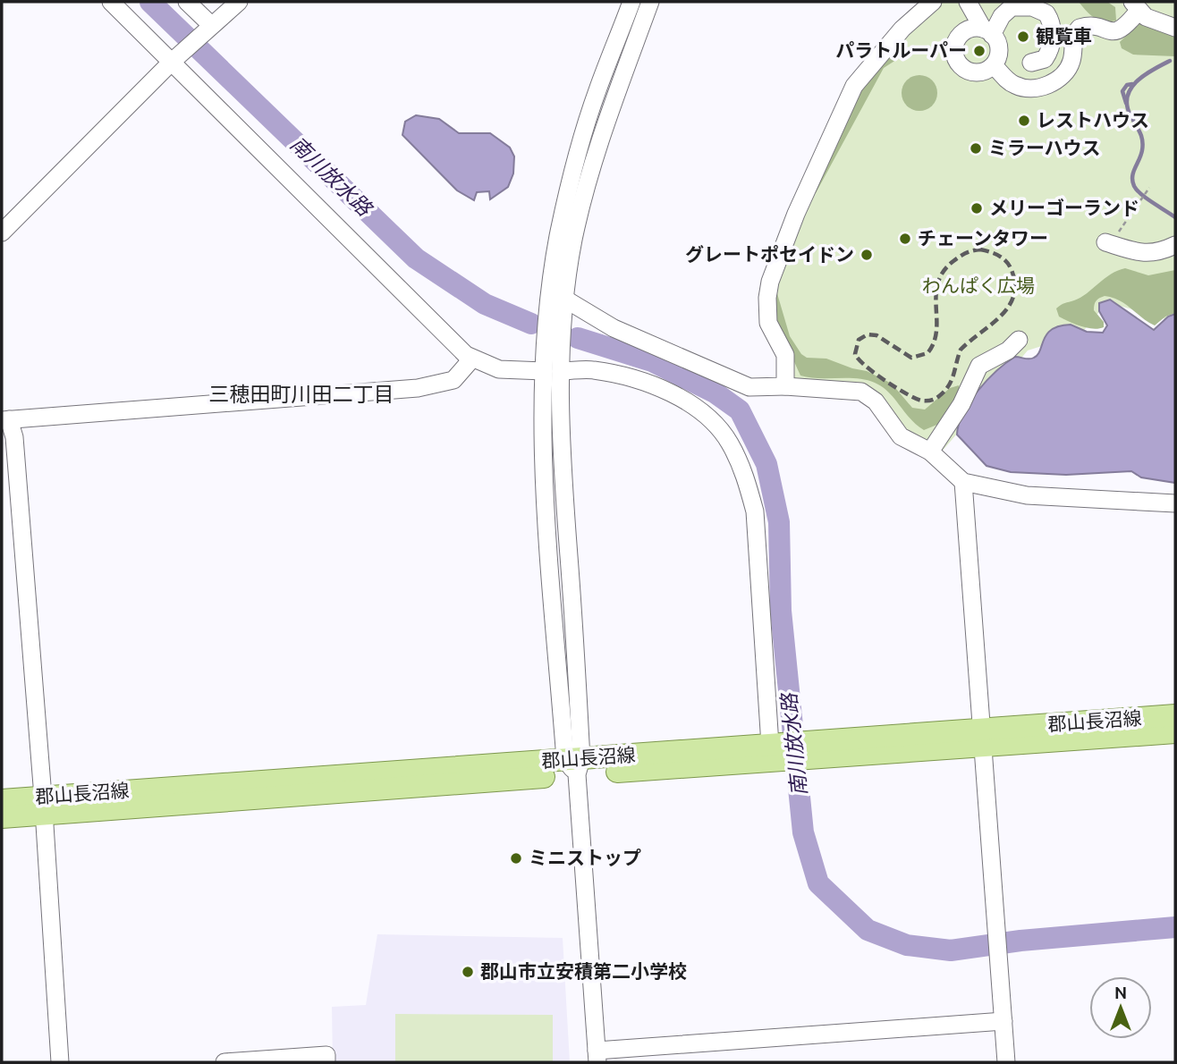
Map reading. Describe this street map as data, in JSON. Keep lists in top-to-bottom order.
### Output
{
  "streets": {
    "main road": ["郡山長沼線"]
  },
  "districts": ["三穂田町川田二丁目"],
  "water": ["南川放水路"],
  "parks": ["わんぱく広場"],
  "places": [
    "観覧車",
    "パラトルーパー",
    "レストハウス",
    "ミラーハウス",
    "メリーゴーランド",
    "チェーンタワー",
    "グレートポセイドン",
    "ミニストップ",
    "郡山市立安積第二小学校"
  ],
  "north": "top"
}
